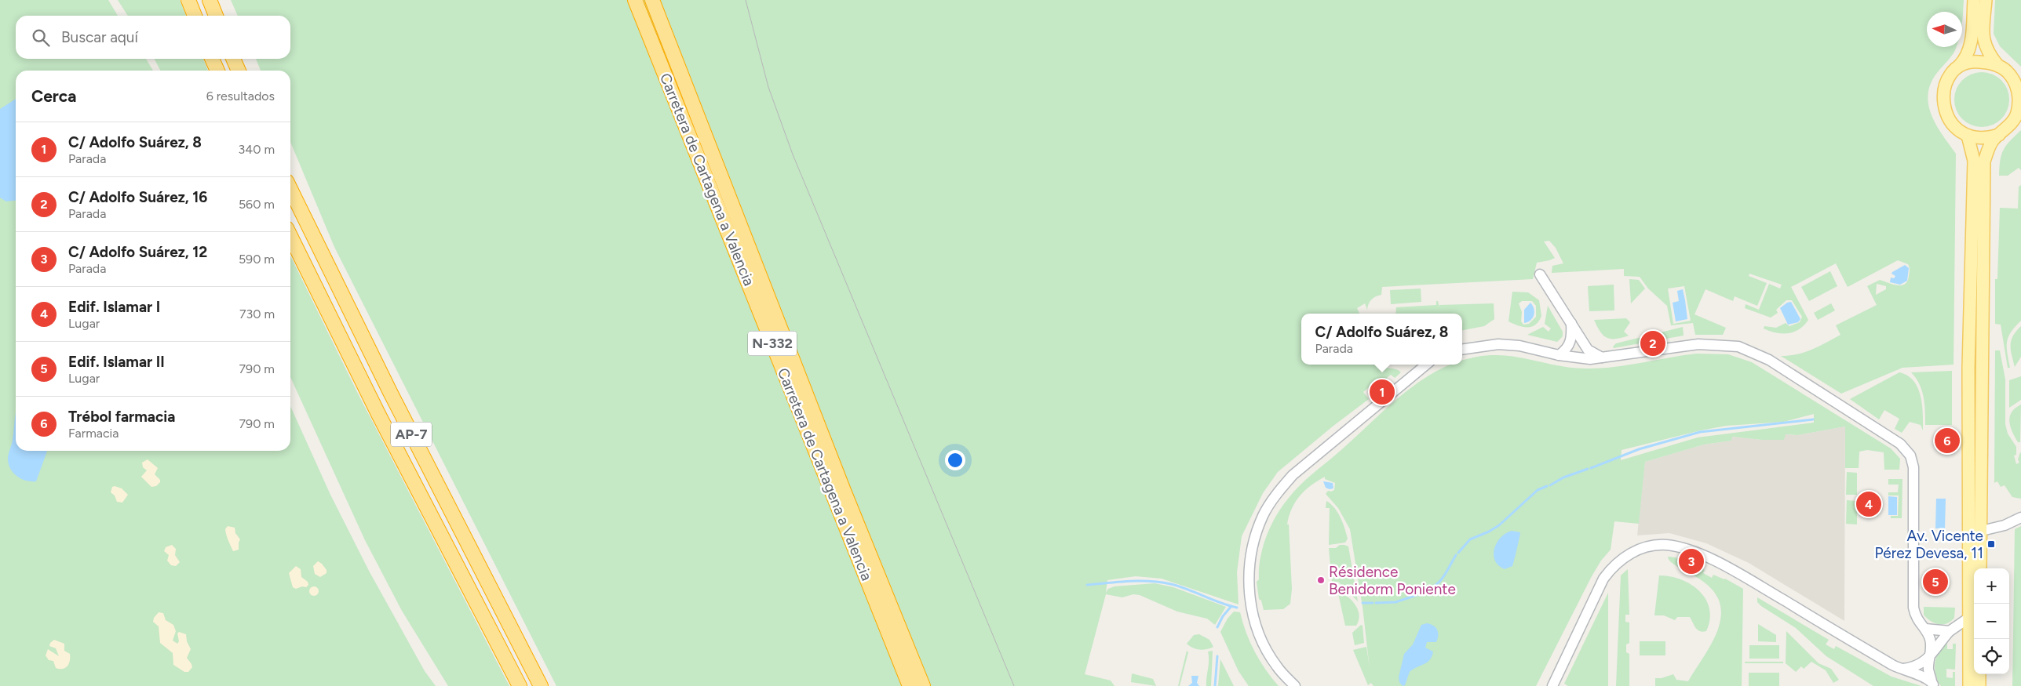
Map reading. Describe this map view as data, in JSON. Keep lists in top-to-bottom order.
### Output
{
  "streets": {
    "highway": ["Carretera de Cartagena a Valencia", "N-332", "AP-7"]
  },
  "places": {
    "transit": ["Av. Vicente Pérez Devesa, 11"],
    "other": ["Résidence Benidorm Poniente"]
  },
  "north": "left",
  "page": {
    "search": "Buscar aquí",
    "heading": ["Cerca", "6 resultados"],
    "list": [
      {
        "mark": "1",
        "name": "C/ Adolfo Suárez, 8",
        "note": "Parada",
        "value": "340 m"
      },
      {
        "mark": "2",
        "name": "C/ Adolfo Suárez, 16",
        "note": "Parada",
        "value": "560 m"
      },
      {
        "mark": "3",
        "name": "C/ Adolfo Suárez, 12",
        "note": "Parada",
        "value": "590 m"
      },
      {
        "mark": "4",
        "name": "Edif. Islamar I",
        "note": "Lugar",
        "value": "730 m"
      },
      {
        "mark": "5",
        "name": "Edif. Islamar II",
        "note": "Lugar",
        "value": "790 m"
      },
      {
        "mark": "6",
        "name": "Trébol farmacia",
        "note": "Farmacia",
        "value": "790 m"
      }
    ],
    "popup": ["C/ Adolfo Suárez, 8", "Parada"],
    "pins": [
      "2",
      "1",
      "6",
      "4",
      "3",
      "5"
    ],
    "map_buttons": ["+", "−"]
  }
}
